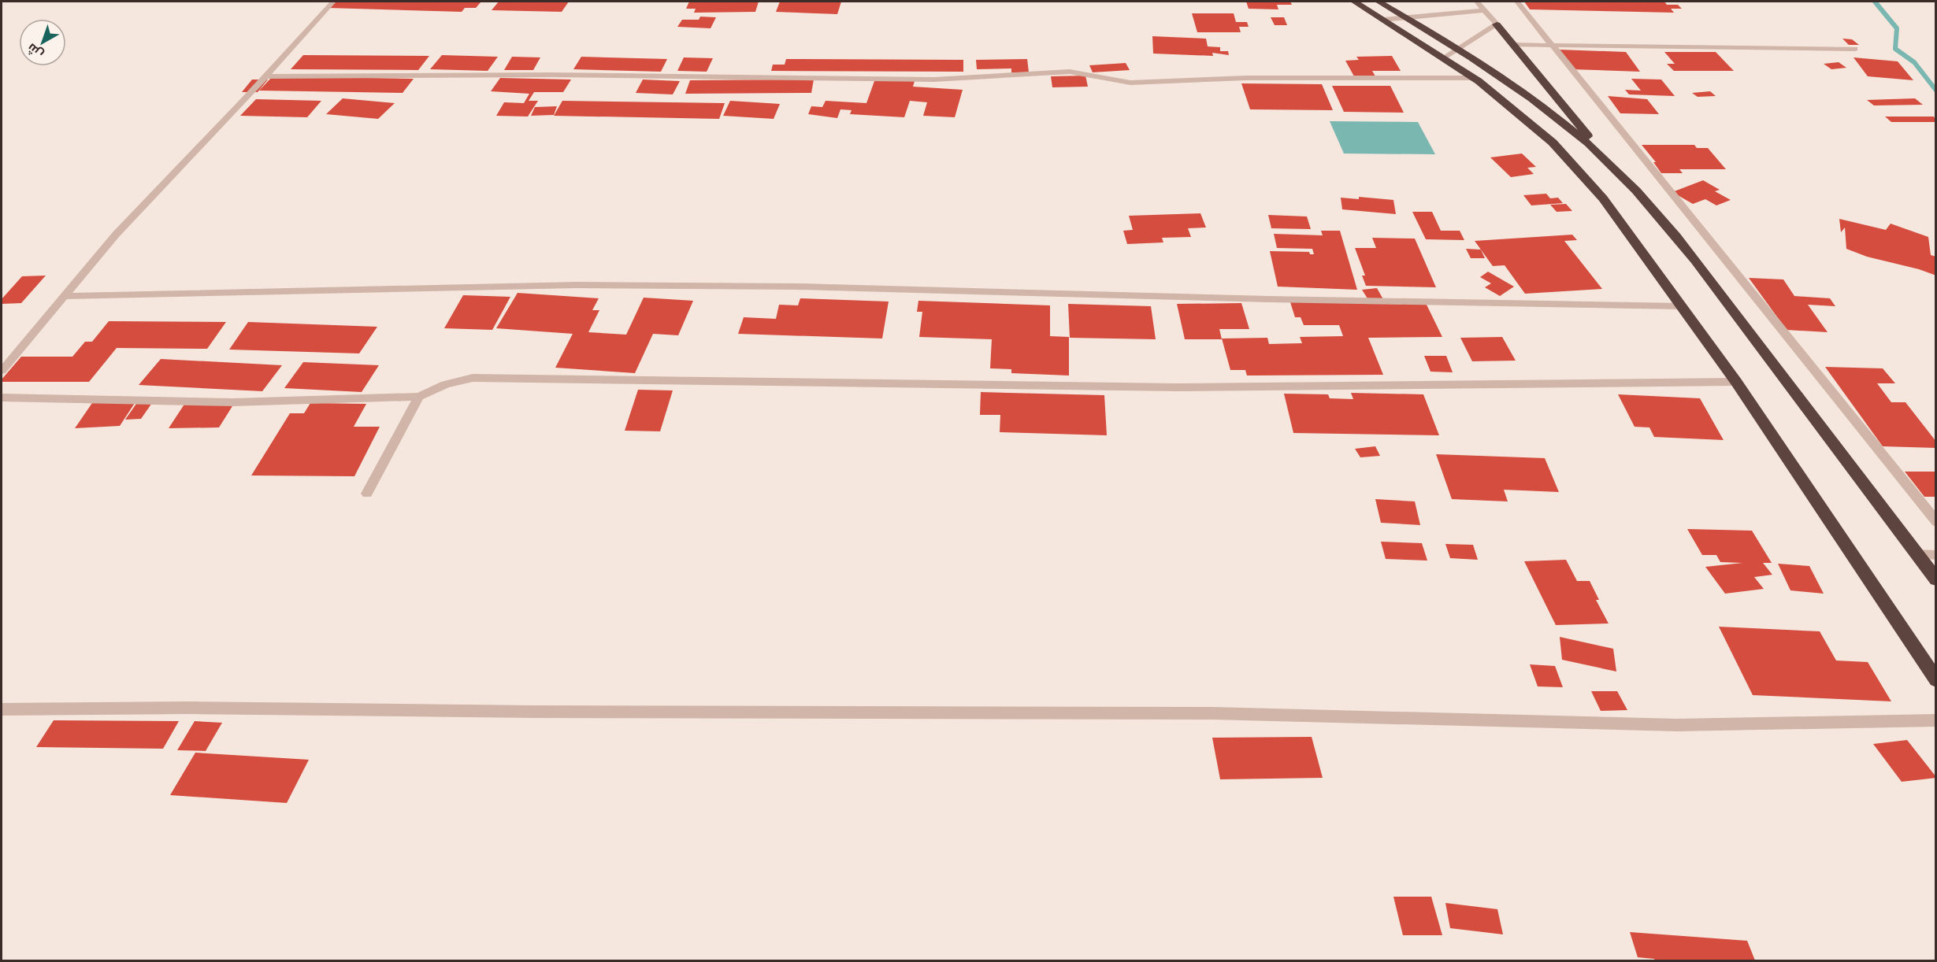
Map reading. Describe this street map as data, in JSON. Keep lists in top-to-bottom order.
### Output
{
  "north": "bottom left"
}
